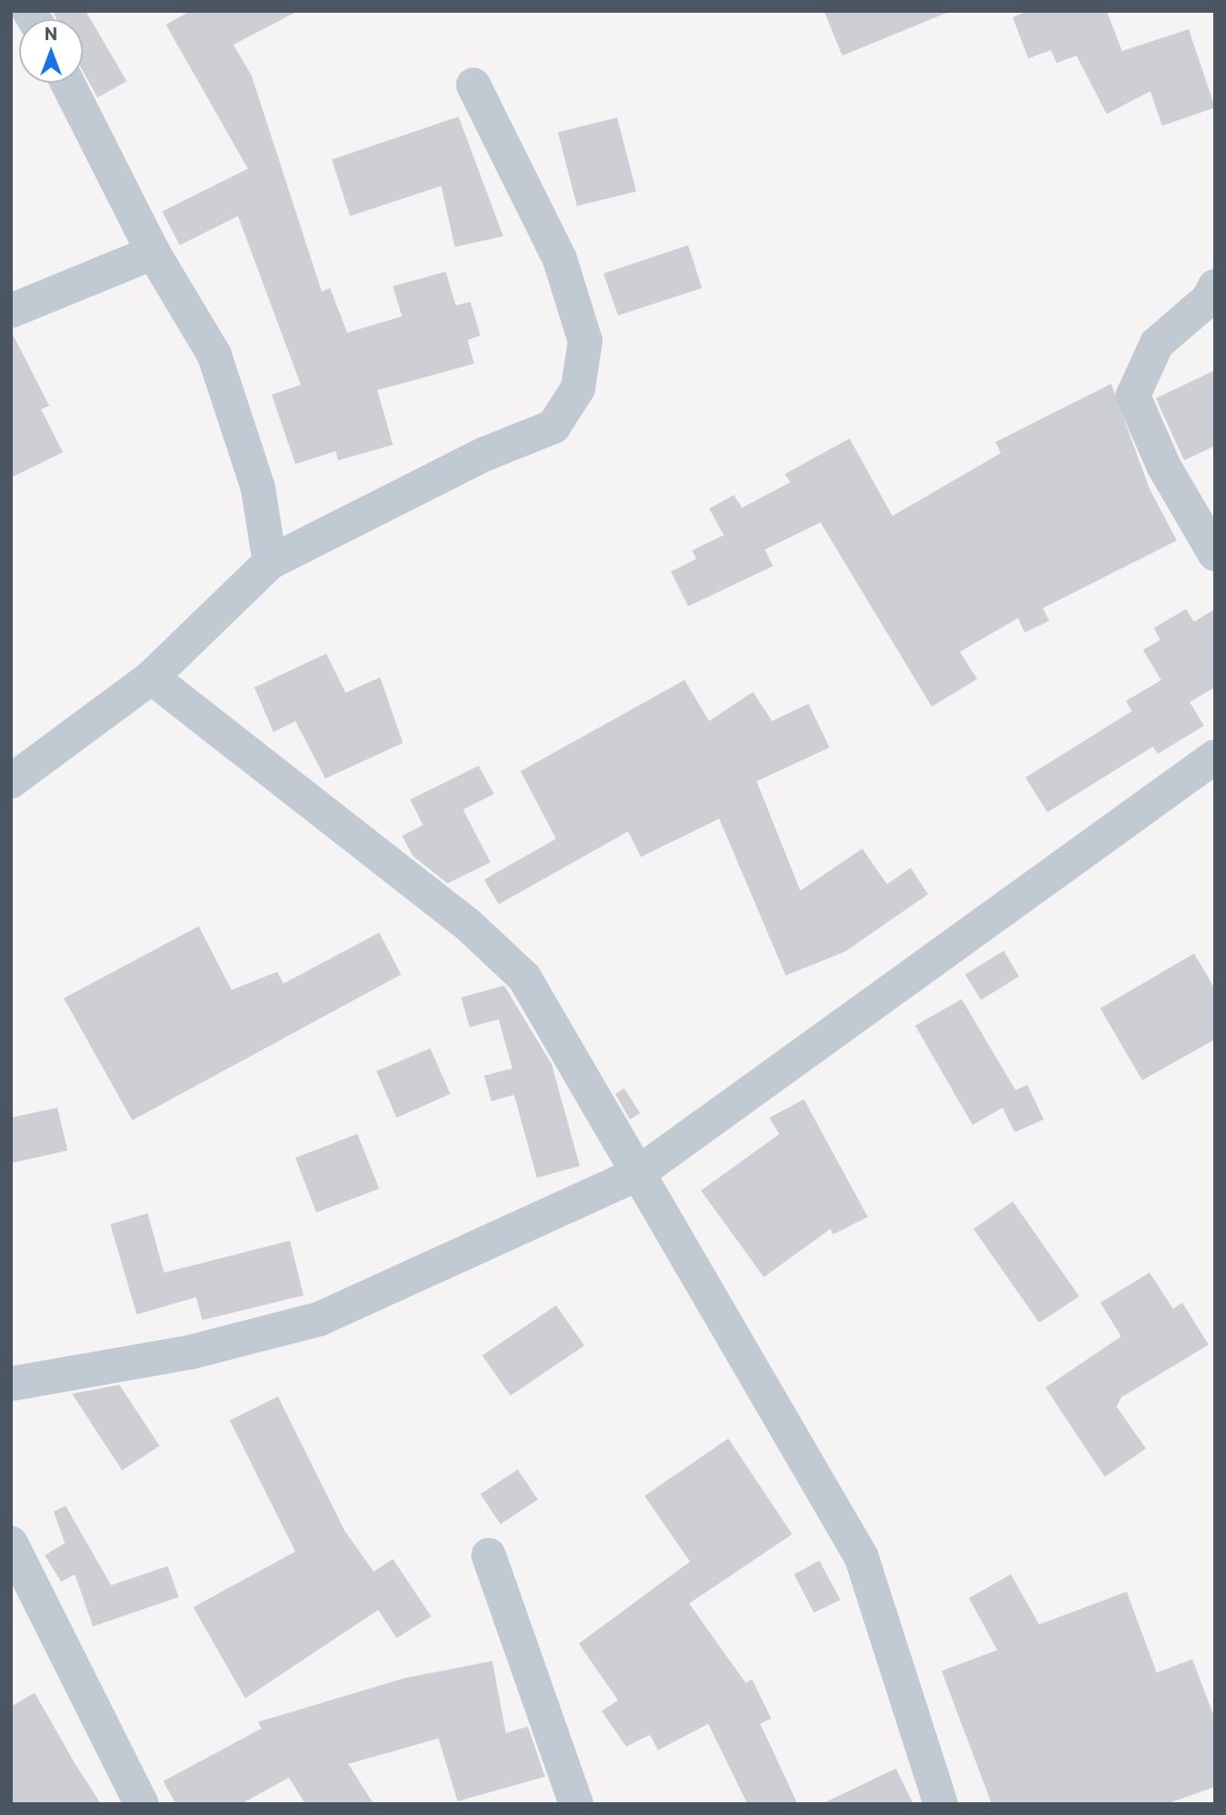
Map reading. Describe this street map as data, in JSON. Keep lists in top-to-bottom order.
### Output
{
  "north": "top"
}
